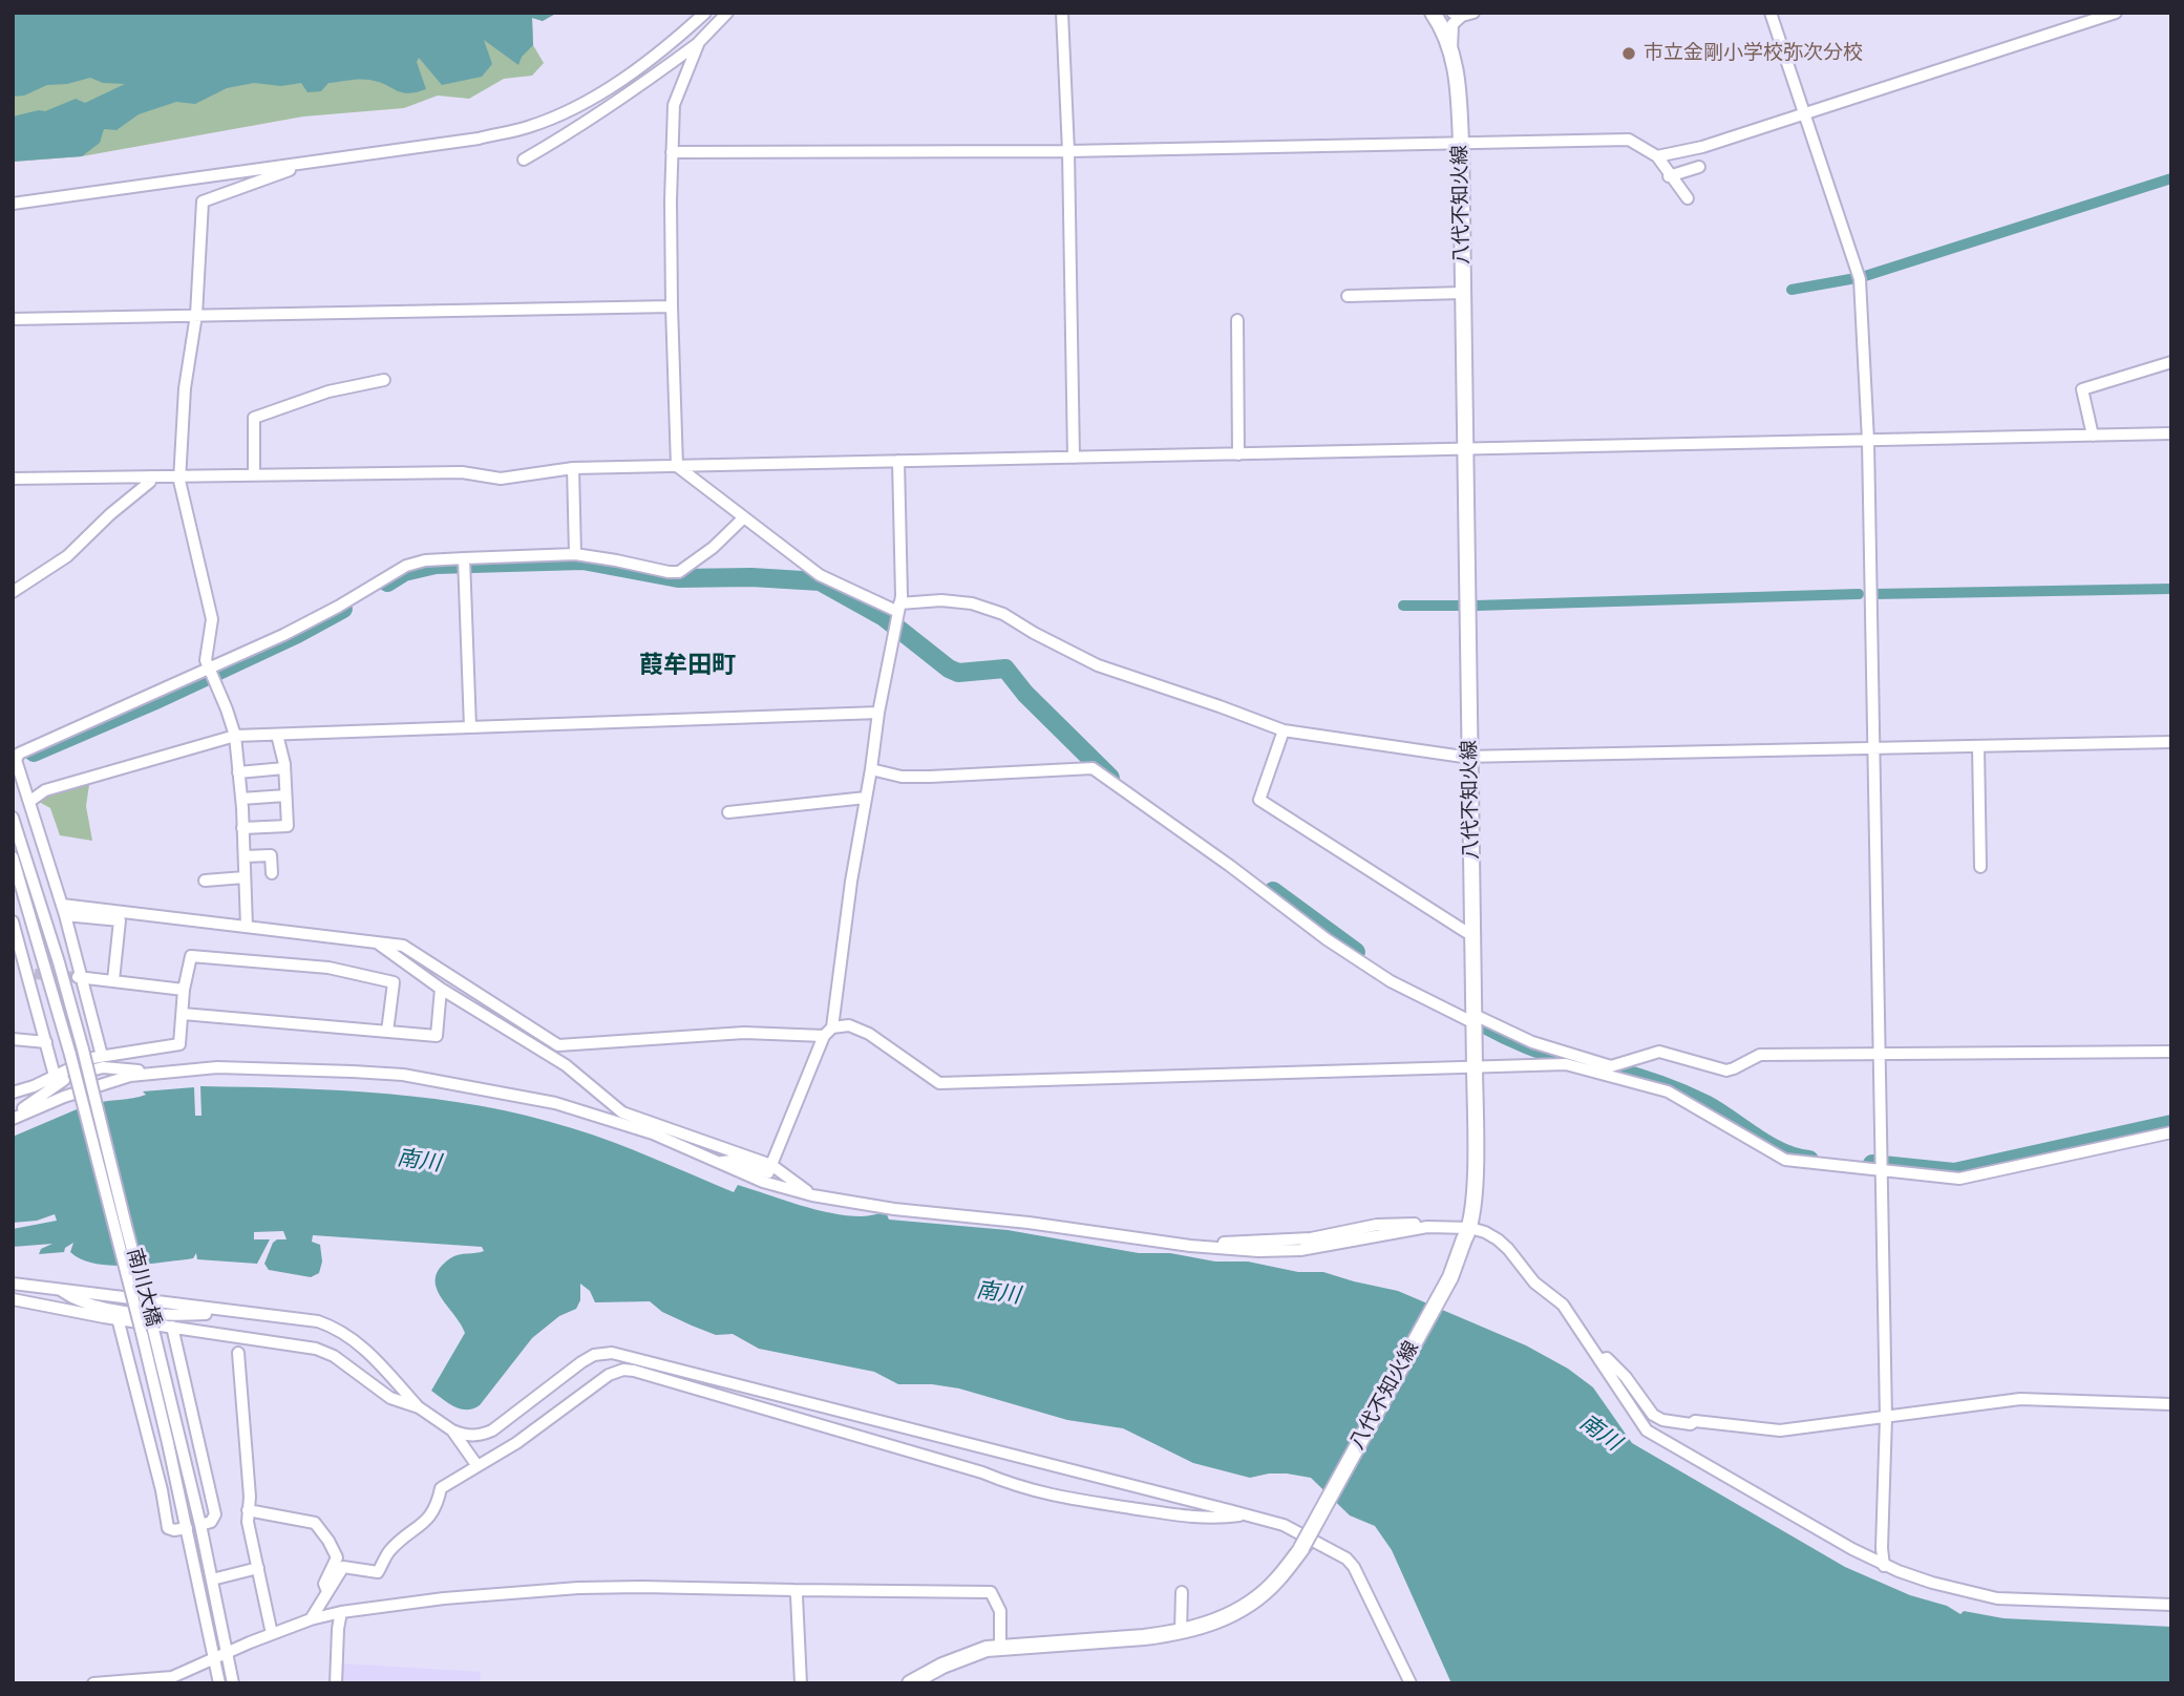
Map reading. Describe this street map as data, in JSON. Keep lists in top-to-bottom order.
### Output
{
  "streets": {
    "main road": ["八代不知火線"],
    "street": ["南川大橋"]
  },
  "districts": ["葭牟田町"],
  "water": ["南川"],
  "places": ["市立金剛小学校弥次分校"]
}
